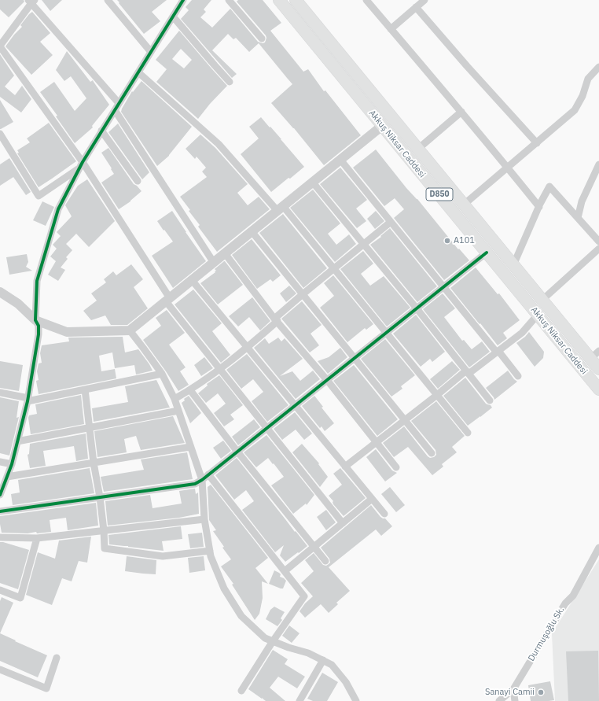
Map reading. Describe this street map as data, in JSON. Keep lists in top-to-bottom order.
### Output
{
  "streets": {
    "main road": ["Akkuş Niksar Caddesi", "D850"],
    "street": ["Durmuşoğlu Sk."]
  },
  "places": ["A101", "Sanayi Camii"]
}
